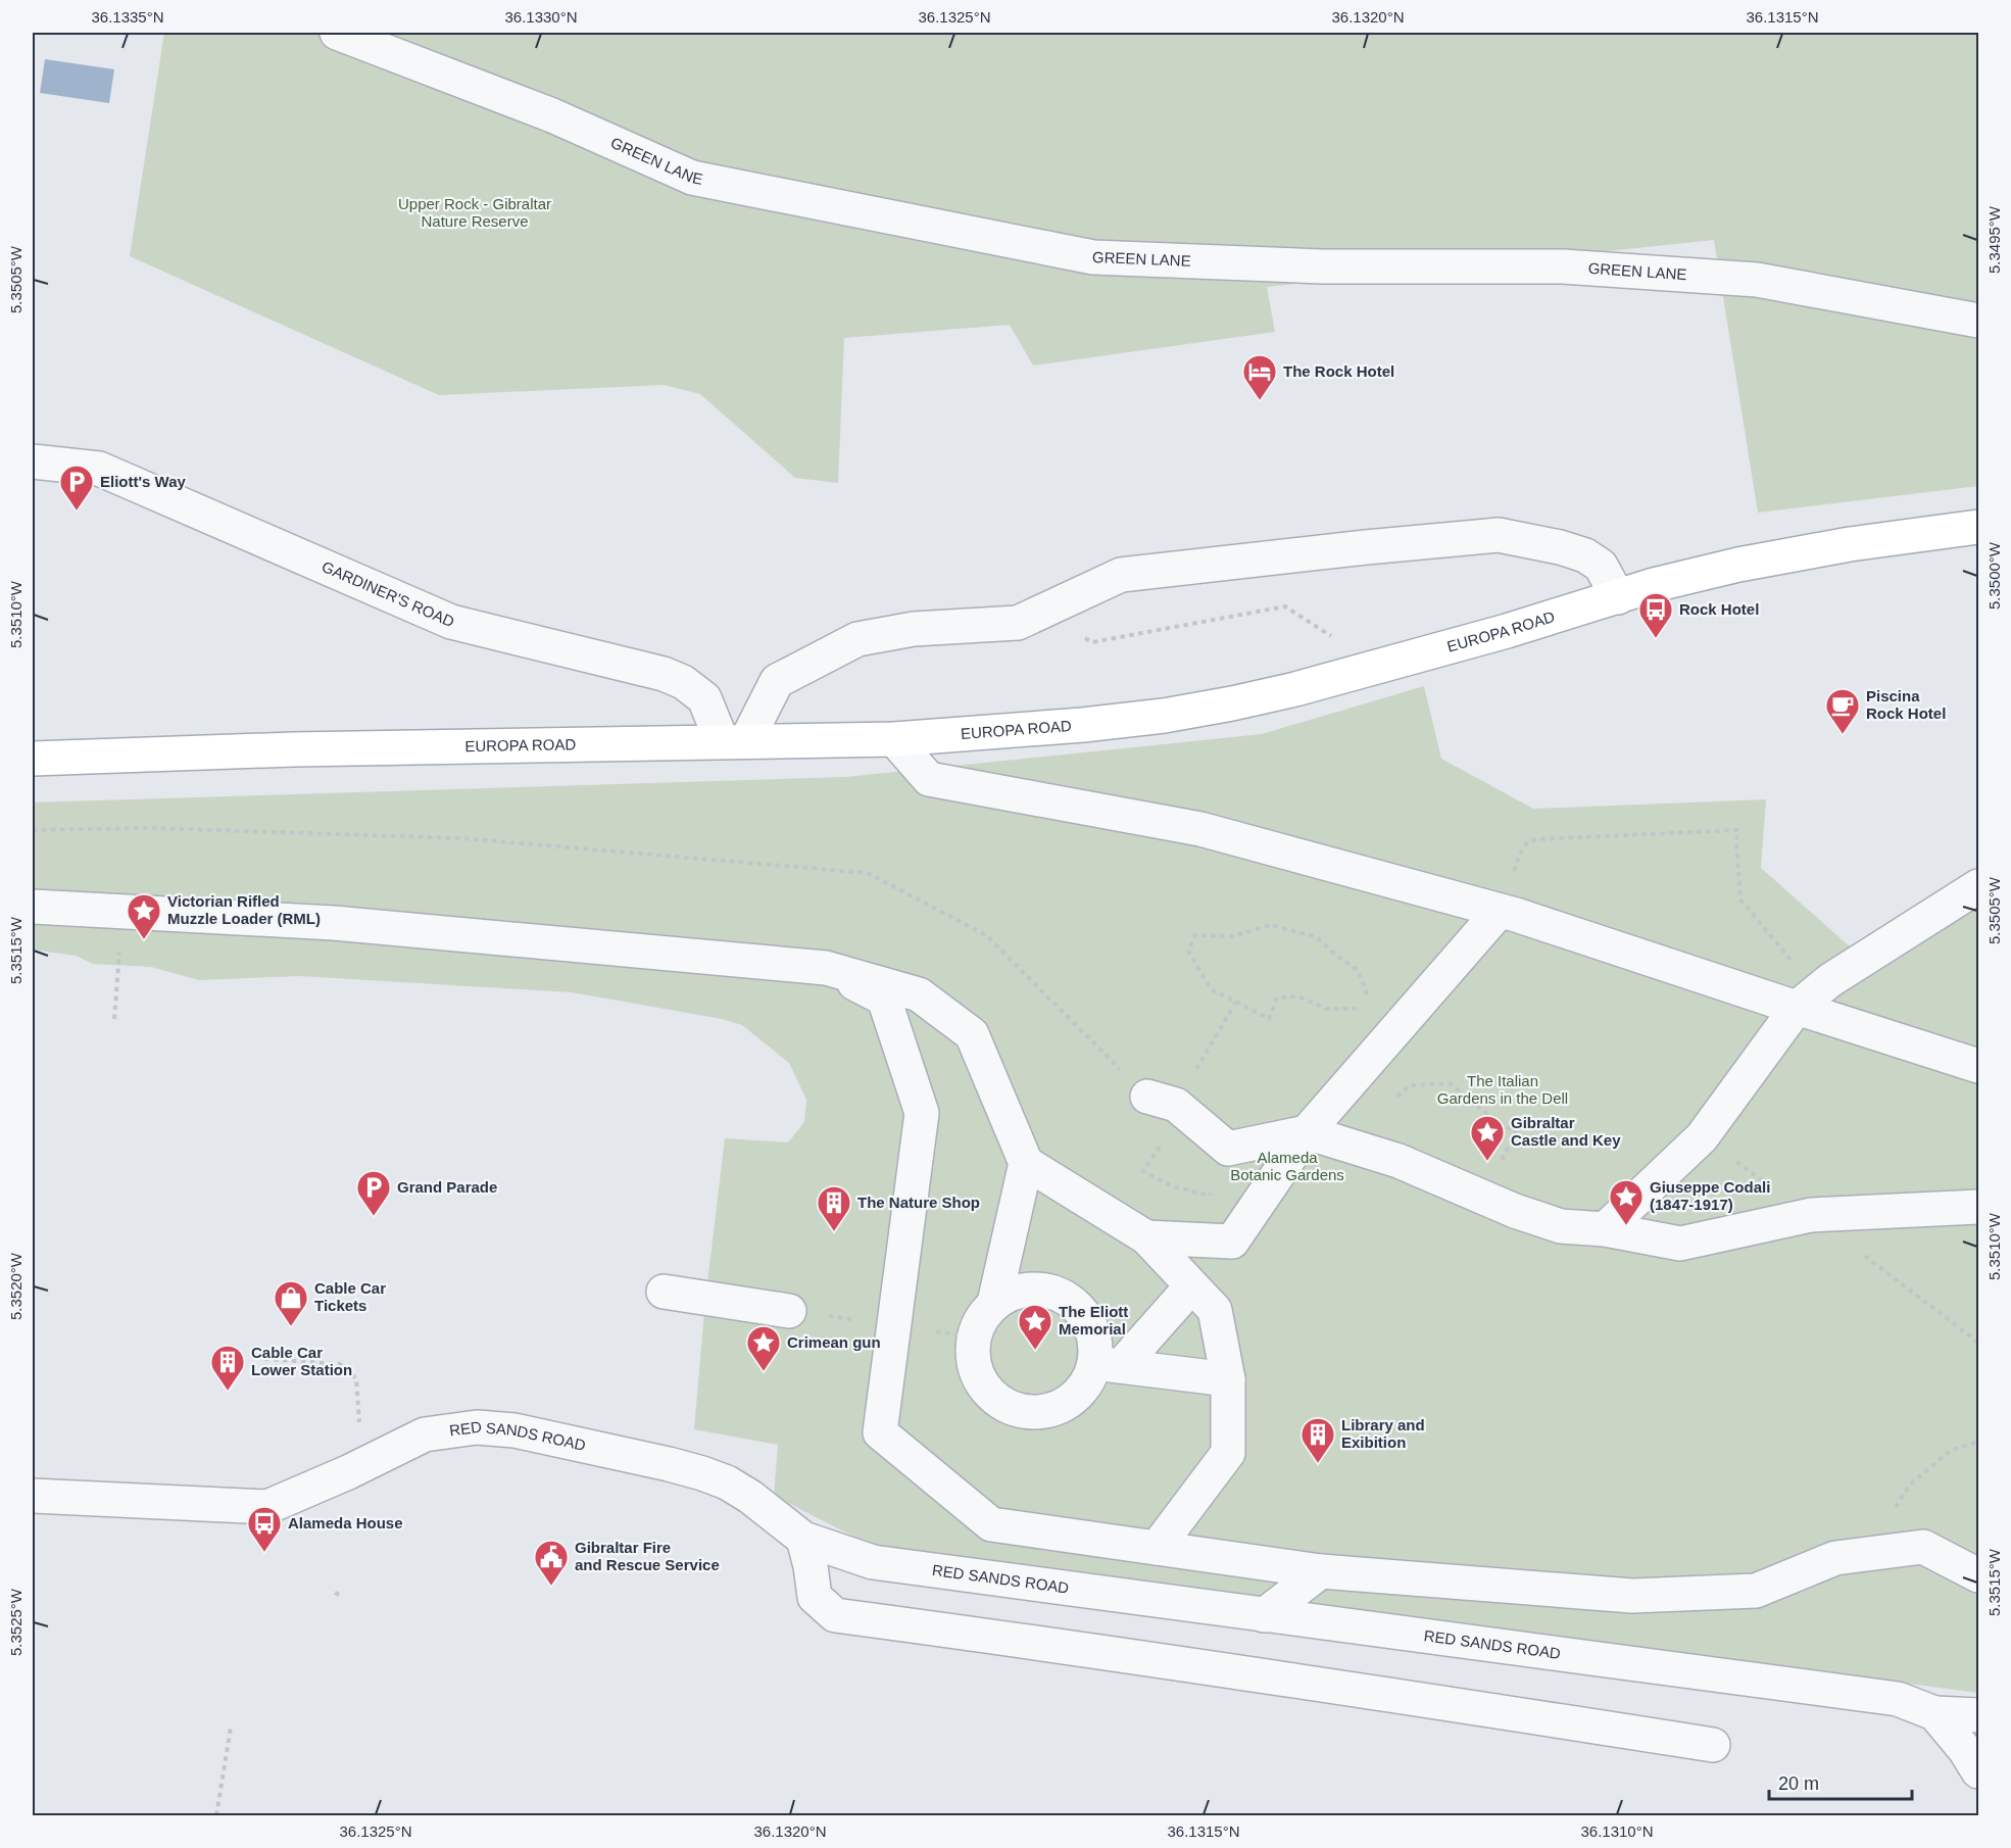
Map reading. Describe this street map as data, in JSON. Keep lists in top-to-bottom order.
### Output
{
  "streets": {
    "main road": ["EUROPA ROAD"],
    "street": ["GREEN LANE", "GARDINER'S ROAD", "RED SANDS ROAD"]
  },
  "crossings": [
    ["GARDINER'S ROAD", "EUROPA ROAD"]
  ],
  "parks": ["Upper Rock - Gibraltar Nature Reserve", "The Italian Gardens in the Dell", "Alameda Botanic Gardens"],
  "places": {
    "hotel": ["The Rock Hotel"],
    "parking": ["Eliott's Way", "Grand Parade"],
    "bus stop": ["Rock Hotel", "Alameda House"],
    "cafe": ["Piscina Rock Hotel"],
    "place": [
      "Victorian Rifled Muzzle Loader (RML)",
      "Gibraltar Castle and Key",
      "Giuseppe Codali (1847-1917)",
      "The Eliott Memorial",
      "Crimean gun"
    ],
    "building": ["The Nature Shop", "Cable Car Lower Station", "Library and Exibition"],
    "shop": ["Cable Car Tickets"],
    "public building": ["Gibraltar Fire and Rescue Service"]
  },
  "scale_bar": "20 m",
  "coordinates": [
    "36.1335°N",
    "36.1330°N",
    "36.1325°N",
    "36.1320°N",
    "36.1315°N",
    "5.3495°W",
    "5.3505°W",
    "5.3500°W",
    "5.3510°W",
    "5.3515°W",
    "5.3520°W",
    "5.3525°W",
    "36.1310°N"
  ]
}
